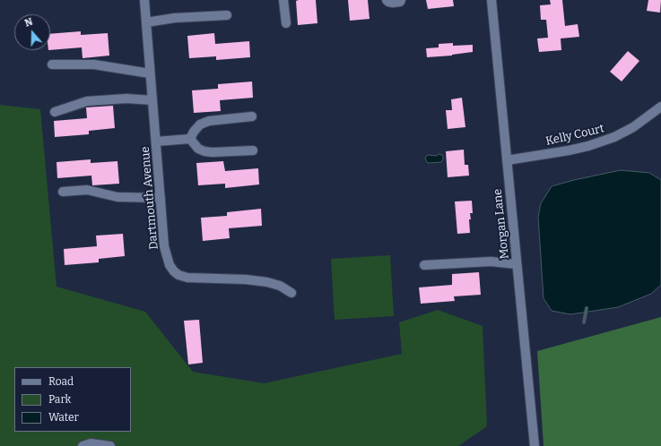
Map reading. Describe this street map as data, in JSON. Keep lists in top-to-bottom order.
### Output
{
  "streets": {
    "street": ["Kelly Court", "Dartmouth Avenue", "Morgan Lane"]
  },
  "crossings": [
    ["Kelly Court", "Morgan Lane"]
  ],
  "legend": ["Road", "Park", "Water"],
  "north": "top"
}
